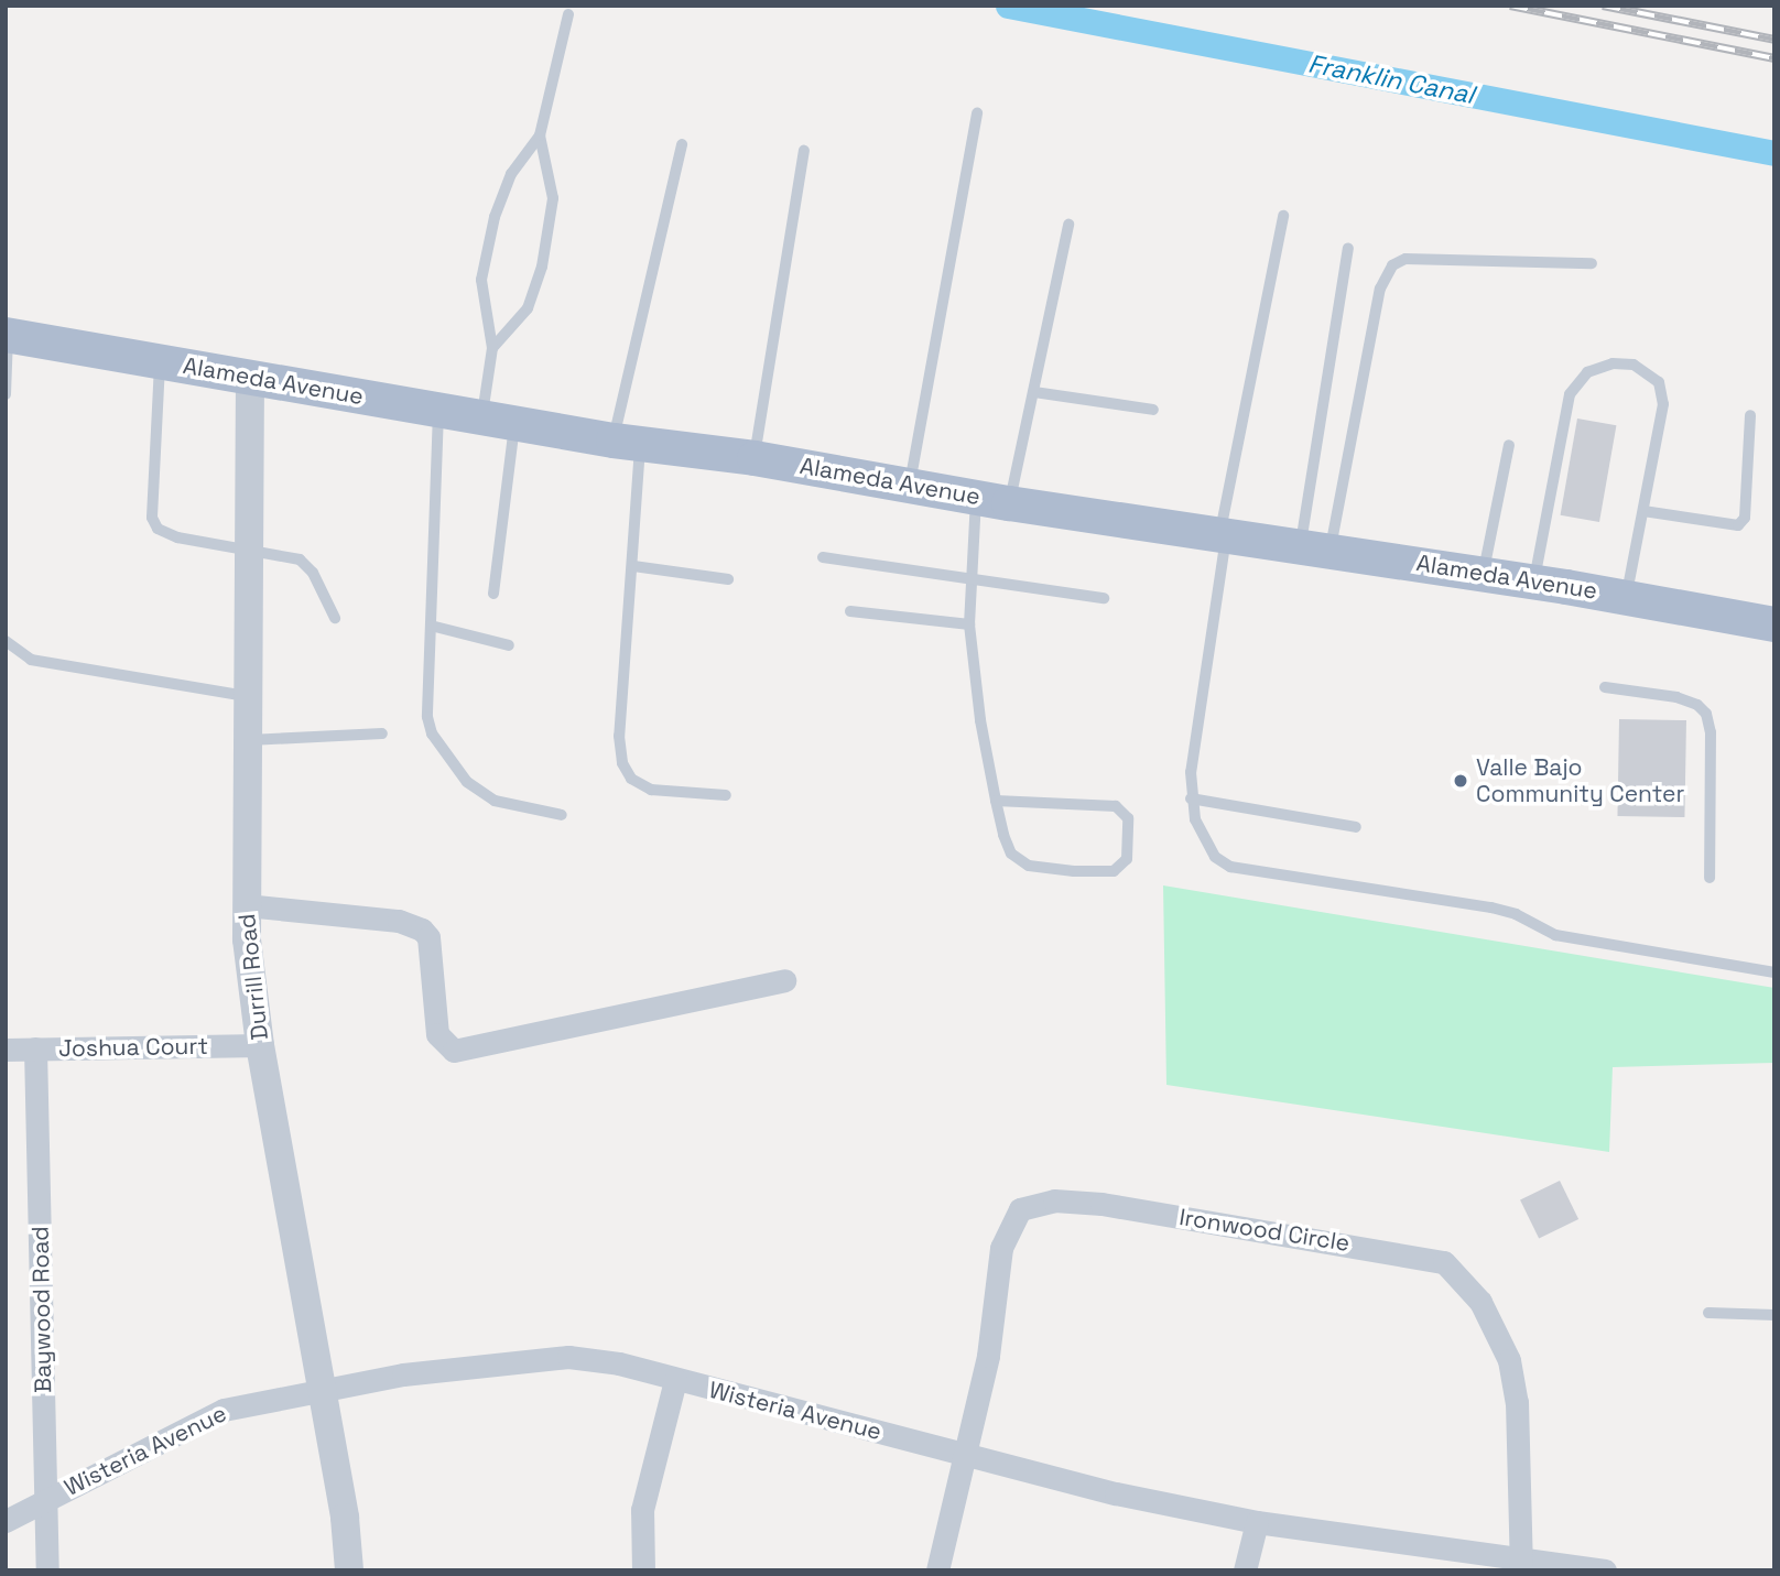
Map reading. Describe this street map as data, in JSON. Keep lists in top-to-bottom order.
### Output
{
  "streets": {
    "main road": ["Alameda Avenue"],
    "street": [
      "Durrill Road",
      "Joshua Court",
      "Ironwood Circle",
      "Baywood Road",
      "Wisteria Avenue"
    ]
  },
  "crossings": [
    ["Alameda Avenue", "Durrill Road"],
    ["Durrill Road", "Joshua Court"],
    ["Durrill Road", "Wisteria Avenue"],
    ["Joshua Court", "Baywood Road"],
    ["Ironwood Circle", "Wisteria Avenue"],
    ["Baywood Road", "Wisteria Avenue"]
  ],
  "water": ["Franklin Canal"],
  "places": ["Valle Bajo Community Center"]
}
